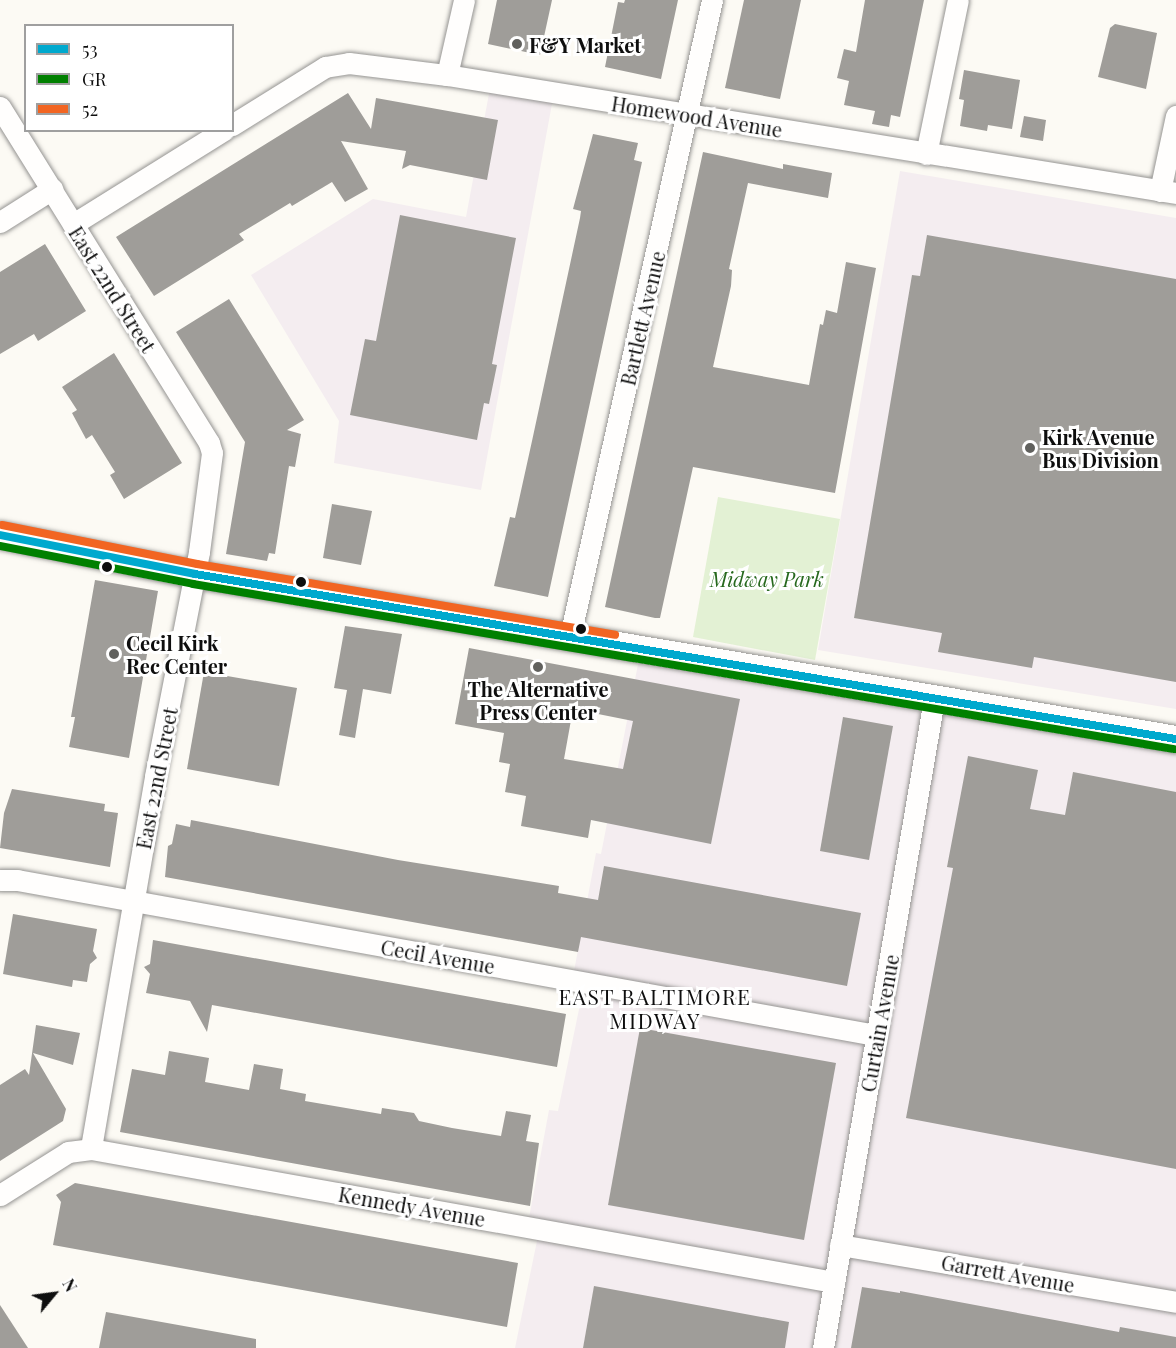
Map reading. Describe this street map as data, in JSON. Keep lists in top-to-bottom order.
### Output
{
  "streets": {
    "street": [
      "Homewood Avenue",
      "East 22nd Street",
      "Bartlett Avenue",
      "Cecil Avenue",
      "Curtain Avenue",
      "Kennedy Avenue",
      "Garrett Avenue"
    ]
  },
  "crossings": [
    ["Homewood Avenue", "Bartlett Avenue"],
    ["East 22nd Street", "Cecil Avenue"],
    ["East 22nd Street", "Kennedy Avenue"],
    ["Cecil Avenue", "Curtain Avenue"],
    ["Curtain Avenue", "Kennedy Avenue"],
    ["Curtain Avenue", "Garrett Avenue"]
  ],
  "districts": ["EAST BALTIMORE MIDWAY"],
  "parks": ["Midway Park"],
  "places": [
    "F&Y Market",
    "Kirk Avenue Bus Division",
    "Cecil Kirk Rec Center",
    "The Alternative Press Center"
  ],
  "lines": ["transit line 52", "transit line 53", "transit line GR"],
  "legend": ["53", "GR", "52"],
  "north": "top right"
}
